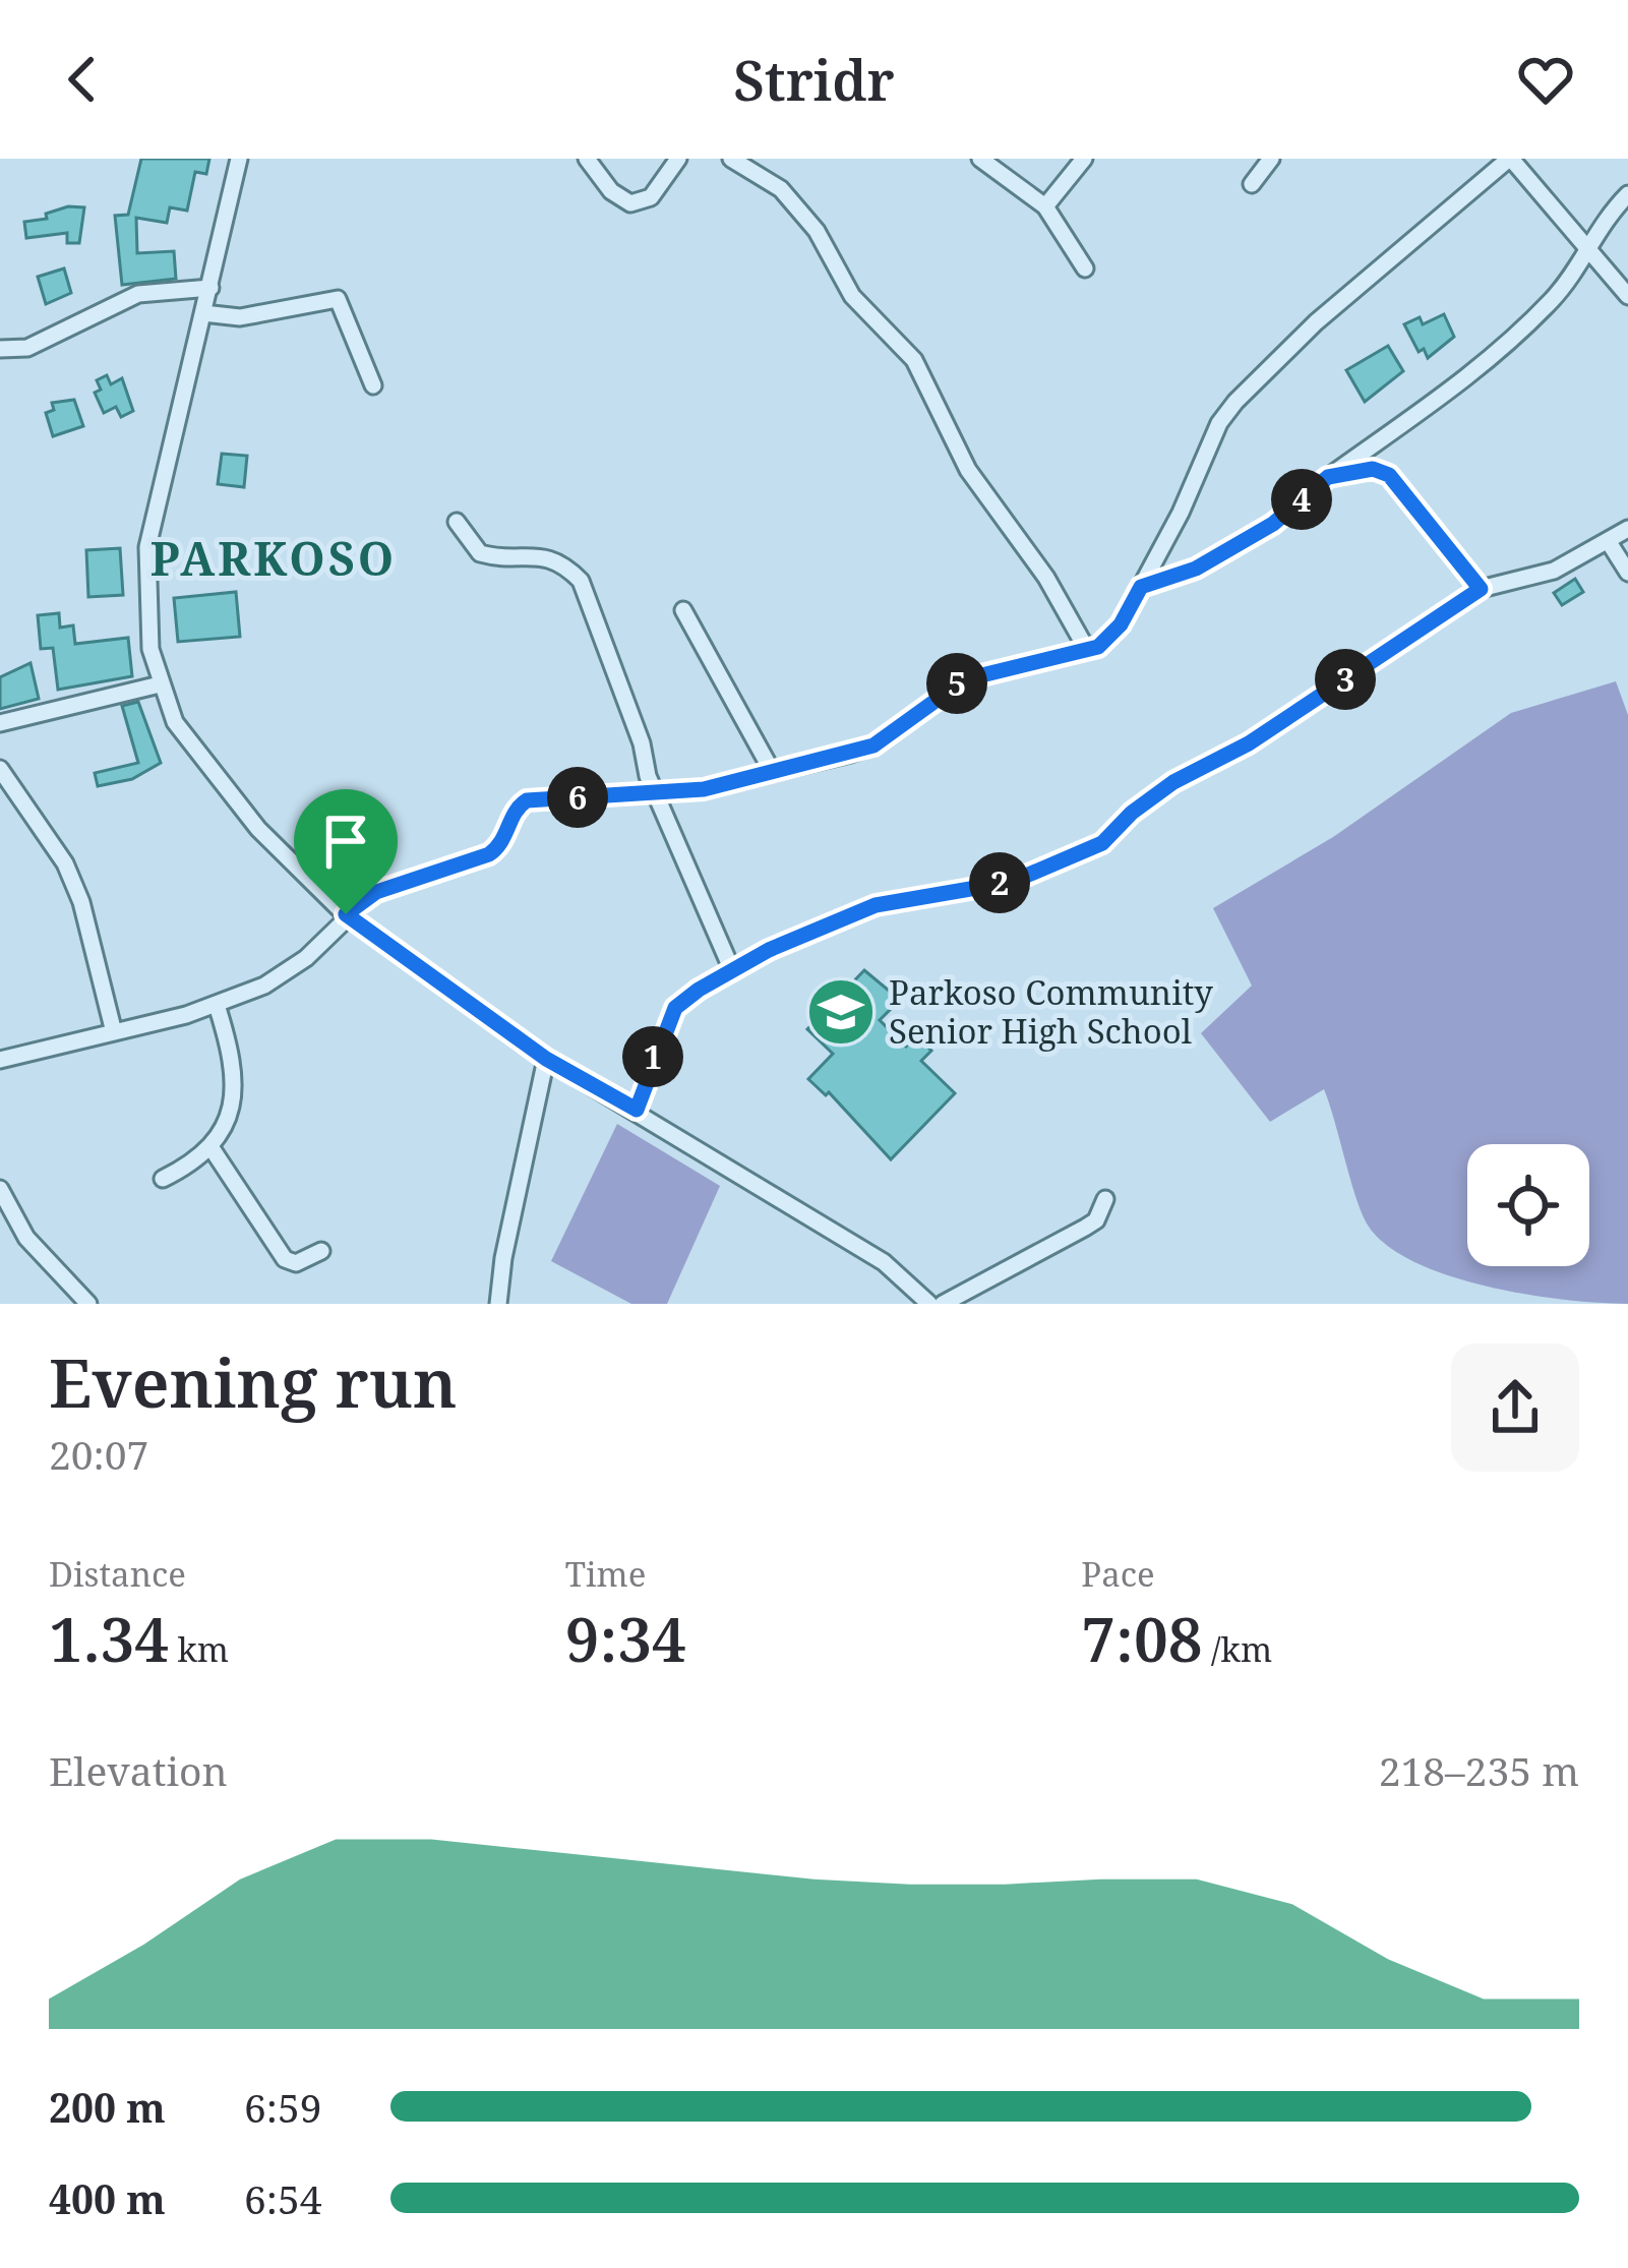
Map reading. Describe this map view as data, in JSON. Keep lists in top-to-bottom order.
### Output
{
  "districts": ["PARKOSO"],
  "places": {
    "school or university": ["Parkoso Community Senior High School"]
  },
  "page": {
    "header": "Stridr",
    "pins": [
      "4",
      "3",
      "5",
      "6",
      "2",
      "1"
    ],
    "heading": ["Evening run", "20:07"],
    "stats": [
      ["Distance", "1.34 km"],
      ["Time", "9:34"],
      ["Pace", "7:08 /km"]
    ],
    "chart": ["Elevation", "218–235 m"],
    "list": [
      {
        "name": "200 m",
        "note": "6:59"
      },
      {
        "name": "400 m",
        "note": "6:54"
      }
    ]
  }
}
